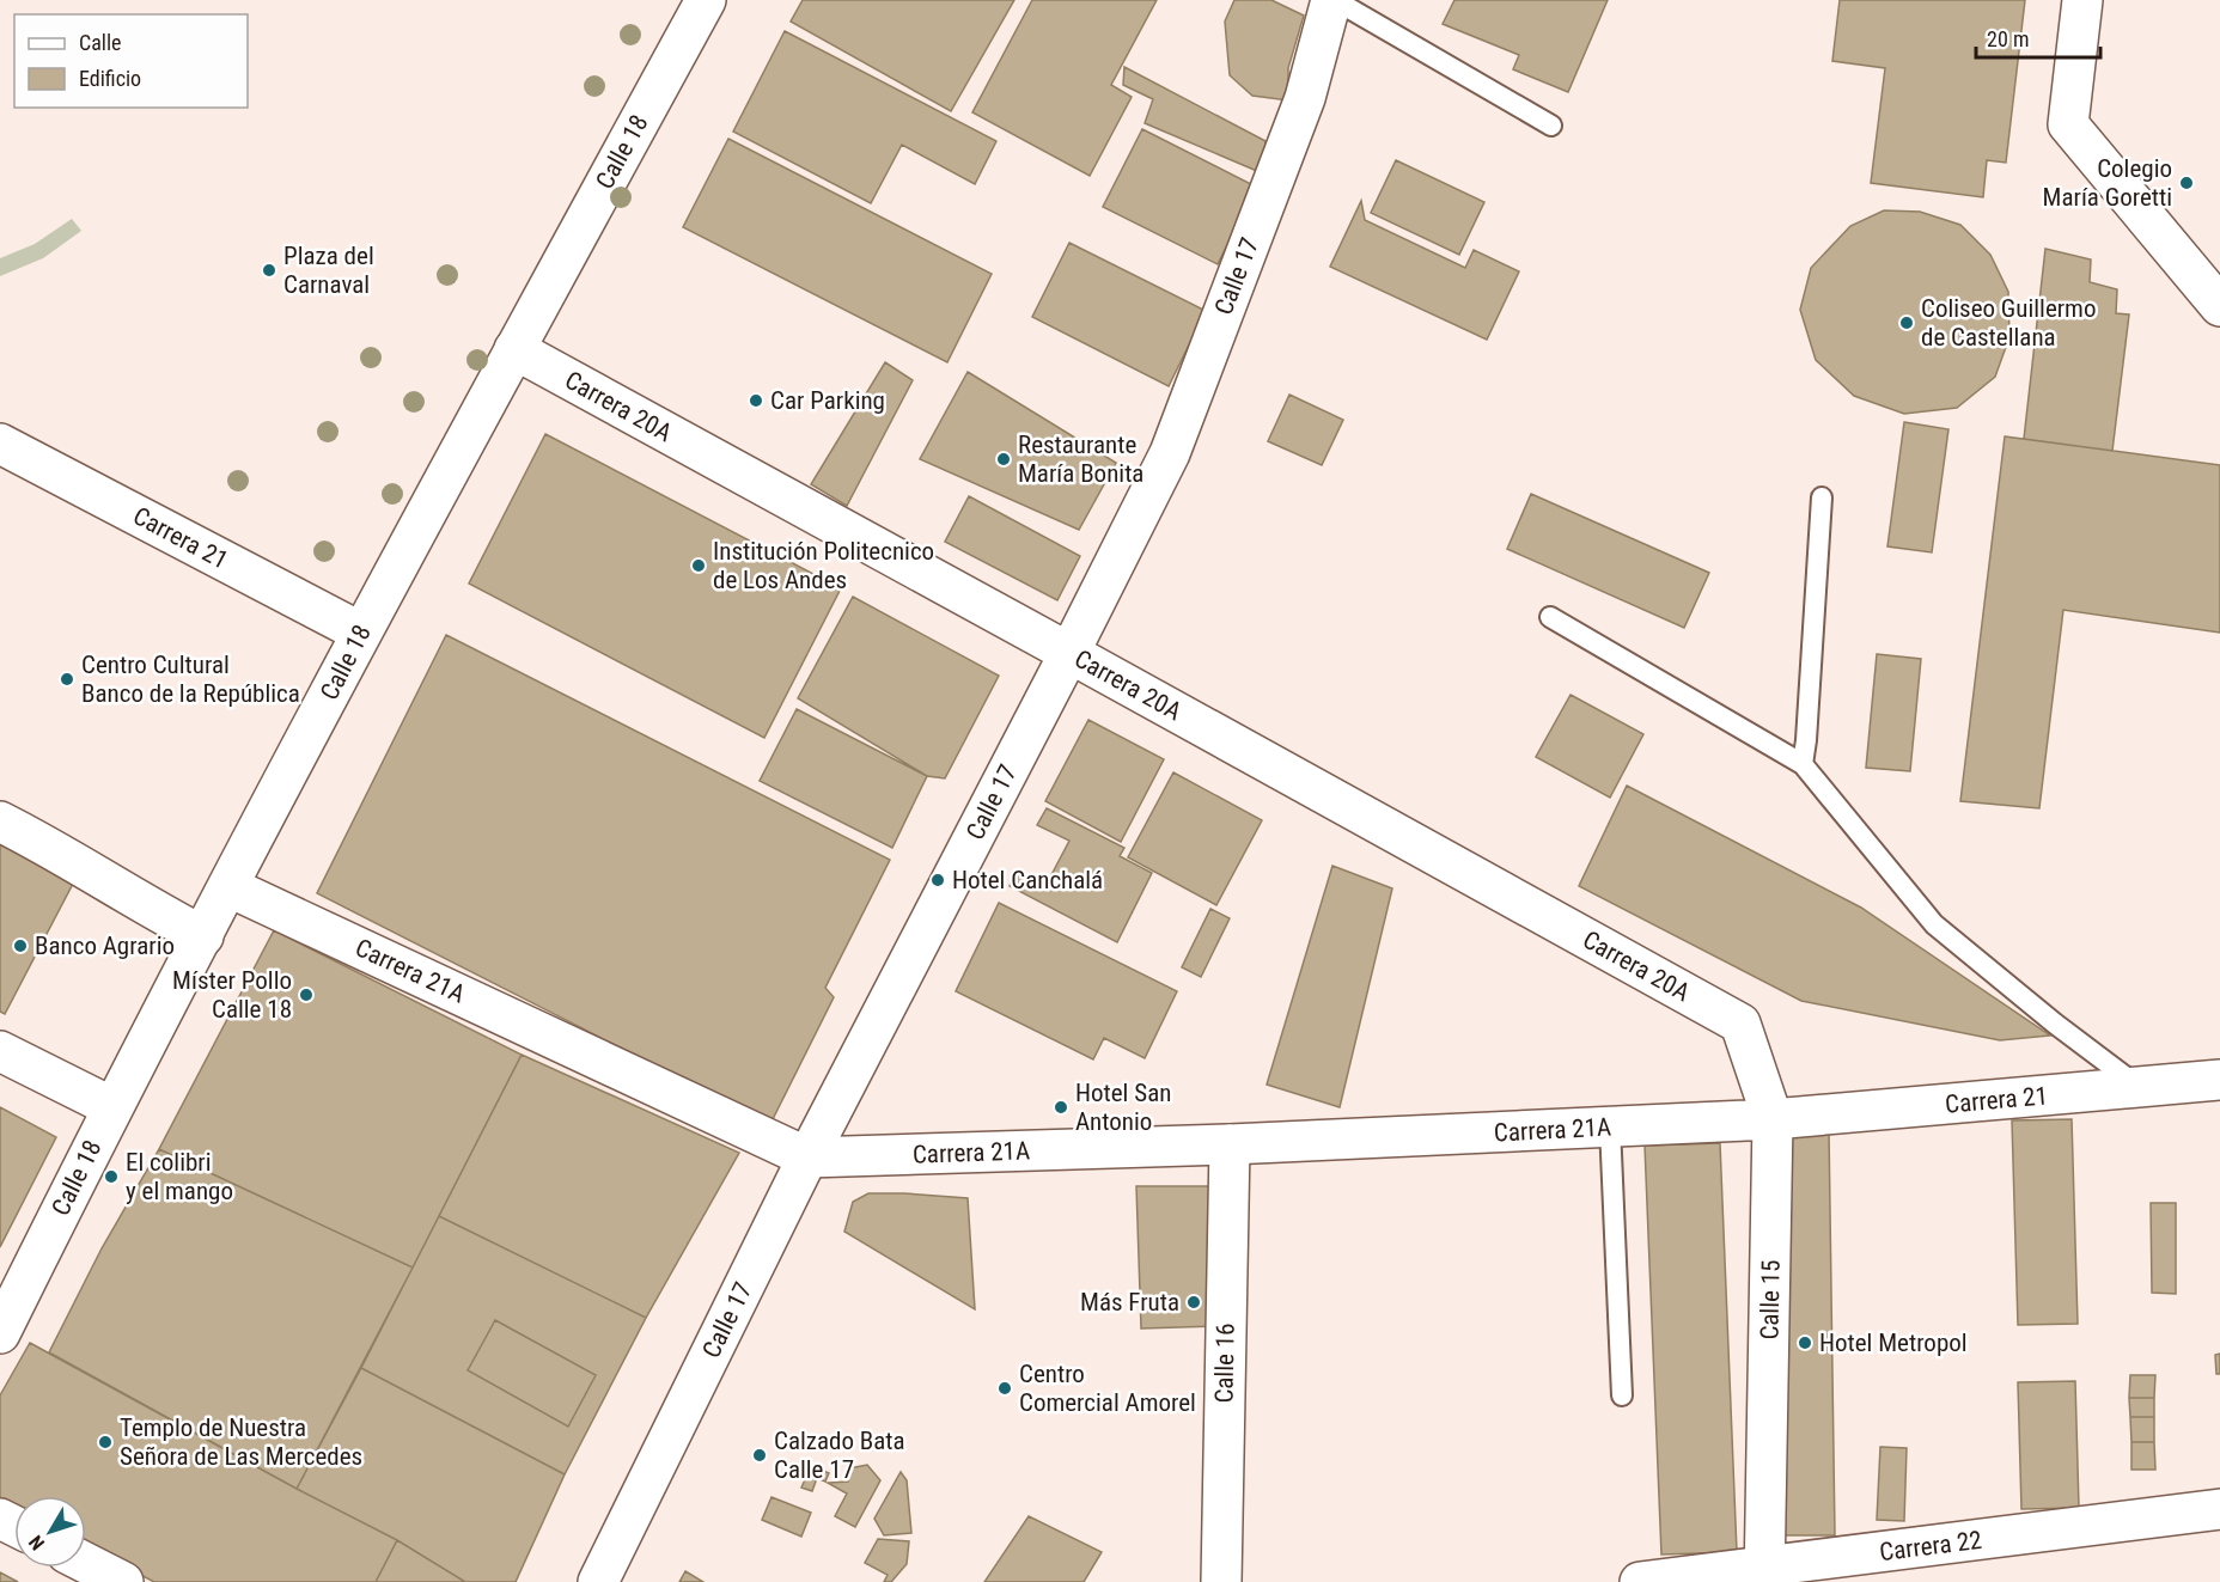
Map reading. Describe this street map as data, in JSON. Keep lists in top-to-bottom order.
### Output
{
  "streets": {
    "street": [
      "Calle 18",
      "Calle 17",
      "Carrera 20A",
      "Carrera 21",
      "Carrera 21A",
      "Calle 15",
      "Calle 16",
      "Carrera 22"
    ]
  },
  "crossings": [
    ["Calle 18", "Carrera 20A"],
    ["Calle 18", "Carrera 21"],
    ["Calle 18", "Carrera 21A"],
    ["Calle 17", "Carrera 20A"],
    ["Calle 17", "Carrera 21A"],
    ["Carrera 20A", "Calle 15"],
    ["Carrera 21", "Carrera 21A"],
    ["Carrera 21", "Calle 15"],
    ["Carrera 21A", "Calle 15"],
    ["Carrera 21A", "Calle 16"],
    ["Calle 15", "Carrera 22"]
  ],
  "places": [
    "Colegio María Goretti",
    "Plaza del Carnaval",
    "Coliseo Guillermo de Castellana",
    "Car Parking",
    "Restaurante María Bonita",
    "Institución Politecnico de Los Andes",
    "Centro Cultural Banco de la República",
    "Hotel Canchalá",
    "Banco Agrario",
    "Míster Pollo Calle 18",
    "Hotel San Antonio",
    "El colibri y el mango",
    "Más Fruta",
    "Hotel Metropol",
    "Centro Comercial Amorel",
    "Templo de Nuestra Señora de Las Mercedes",
    "Calzado Bata Calle 17"
  ],
  "legend": ["Calle", "Edificio"],
  "scale_bar": "20 m",
  "north": "bottom left"
}
